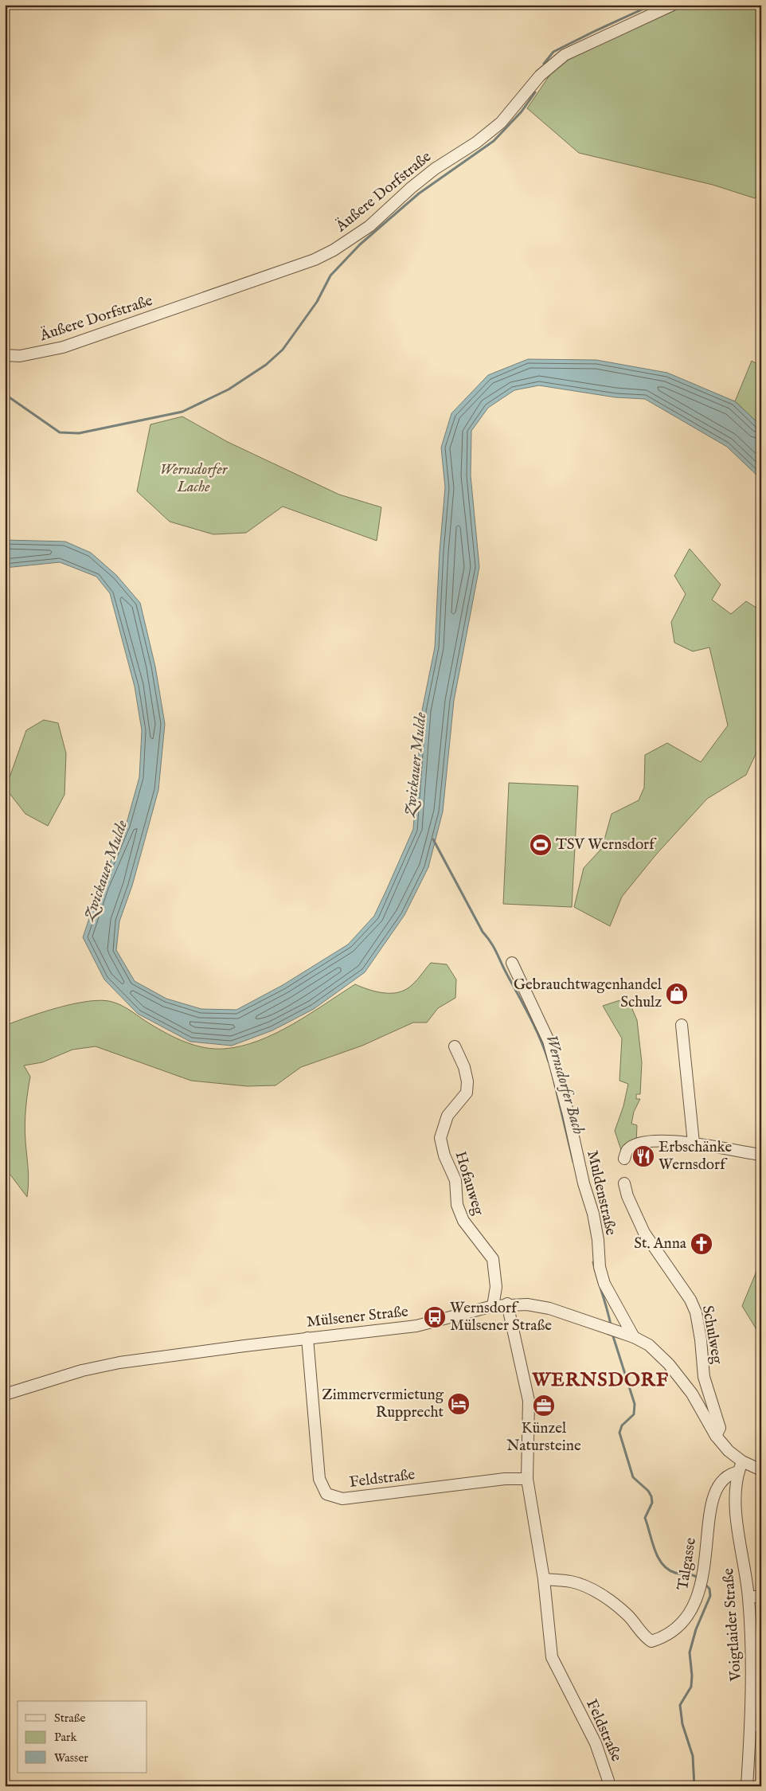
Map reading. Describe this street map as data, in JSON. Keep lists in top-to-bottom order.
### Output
{
  "streets": {
    "street": [
      "Äußere Dorfstraße",
      "Hofauweg",
      "Muldenstraße",
      "Mülsener Straße",
      "Schulweg",
      "Feldstraße",
      "Talgasse",
      "Voigtlaider Straße"
    ]
  },
  "crossings": [
    ["Hofauweg", "Mülsener Straße"],
    ["Muldenstraße", "Mülsener Straße"],
    ["Mülsener Straße", "Schulweg"],
    ["Mülsener Straße", "Feldstraße"],
    ["Mülsener Straße", "Talgasse"],
    ["Mülsener Straße", "Voigtlaider Straße"],
    ["Feldstraße", "Talgasse"],
    ["Talgasse", "Voigtlaider Straße"]
  ],
  "districts": ["WERNSDORF"],
  "water": ["Zwickauer Mulde", "Wernsdorfer Bach"],
  "parks": ["Wernsdorfer Lache"],
  "places": {
    "sports": ["TSV Wernsdorf"],
    "shop": ["Gebrauchtwagenhandel Schulz"],
    "restaurant": ["Erbschänke Wernsdorf"],
    "church": ["St. Anna"],
    "bus stop": ["Wernsdorf Mülsener Straße"],
    "hotel": ["Zimmervermietung Rupprecht"],
    "office": ["Künzel Natursteine"]
  },
  "legend": ["Straße", "Park", "Wasser"]
}
